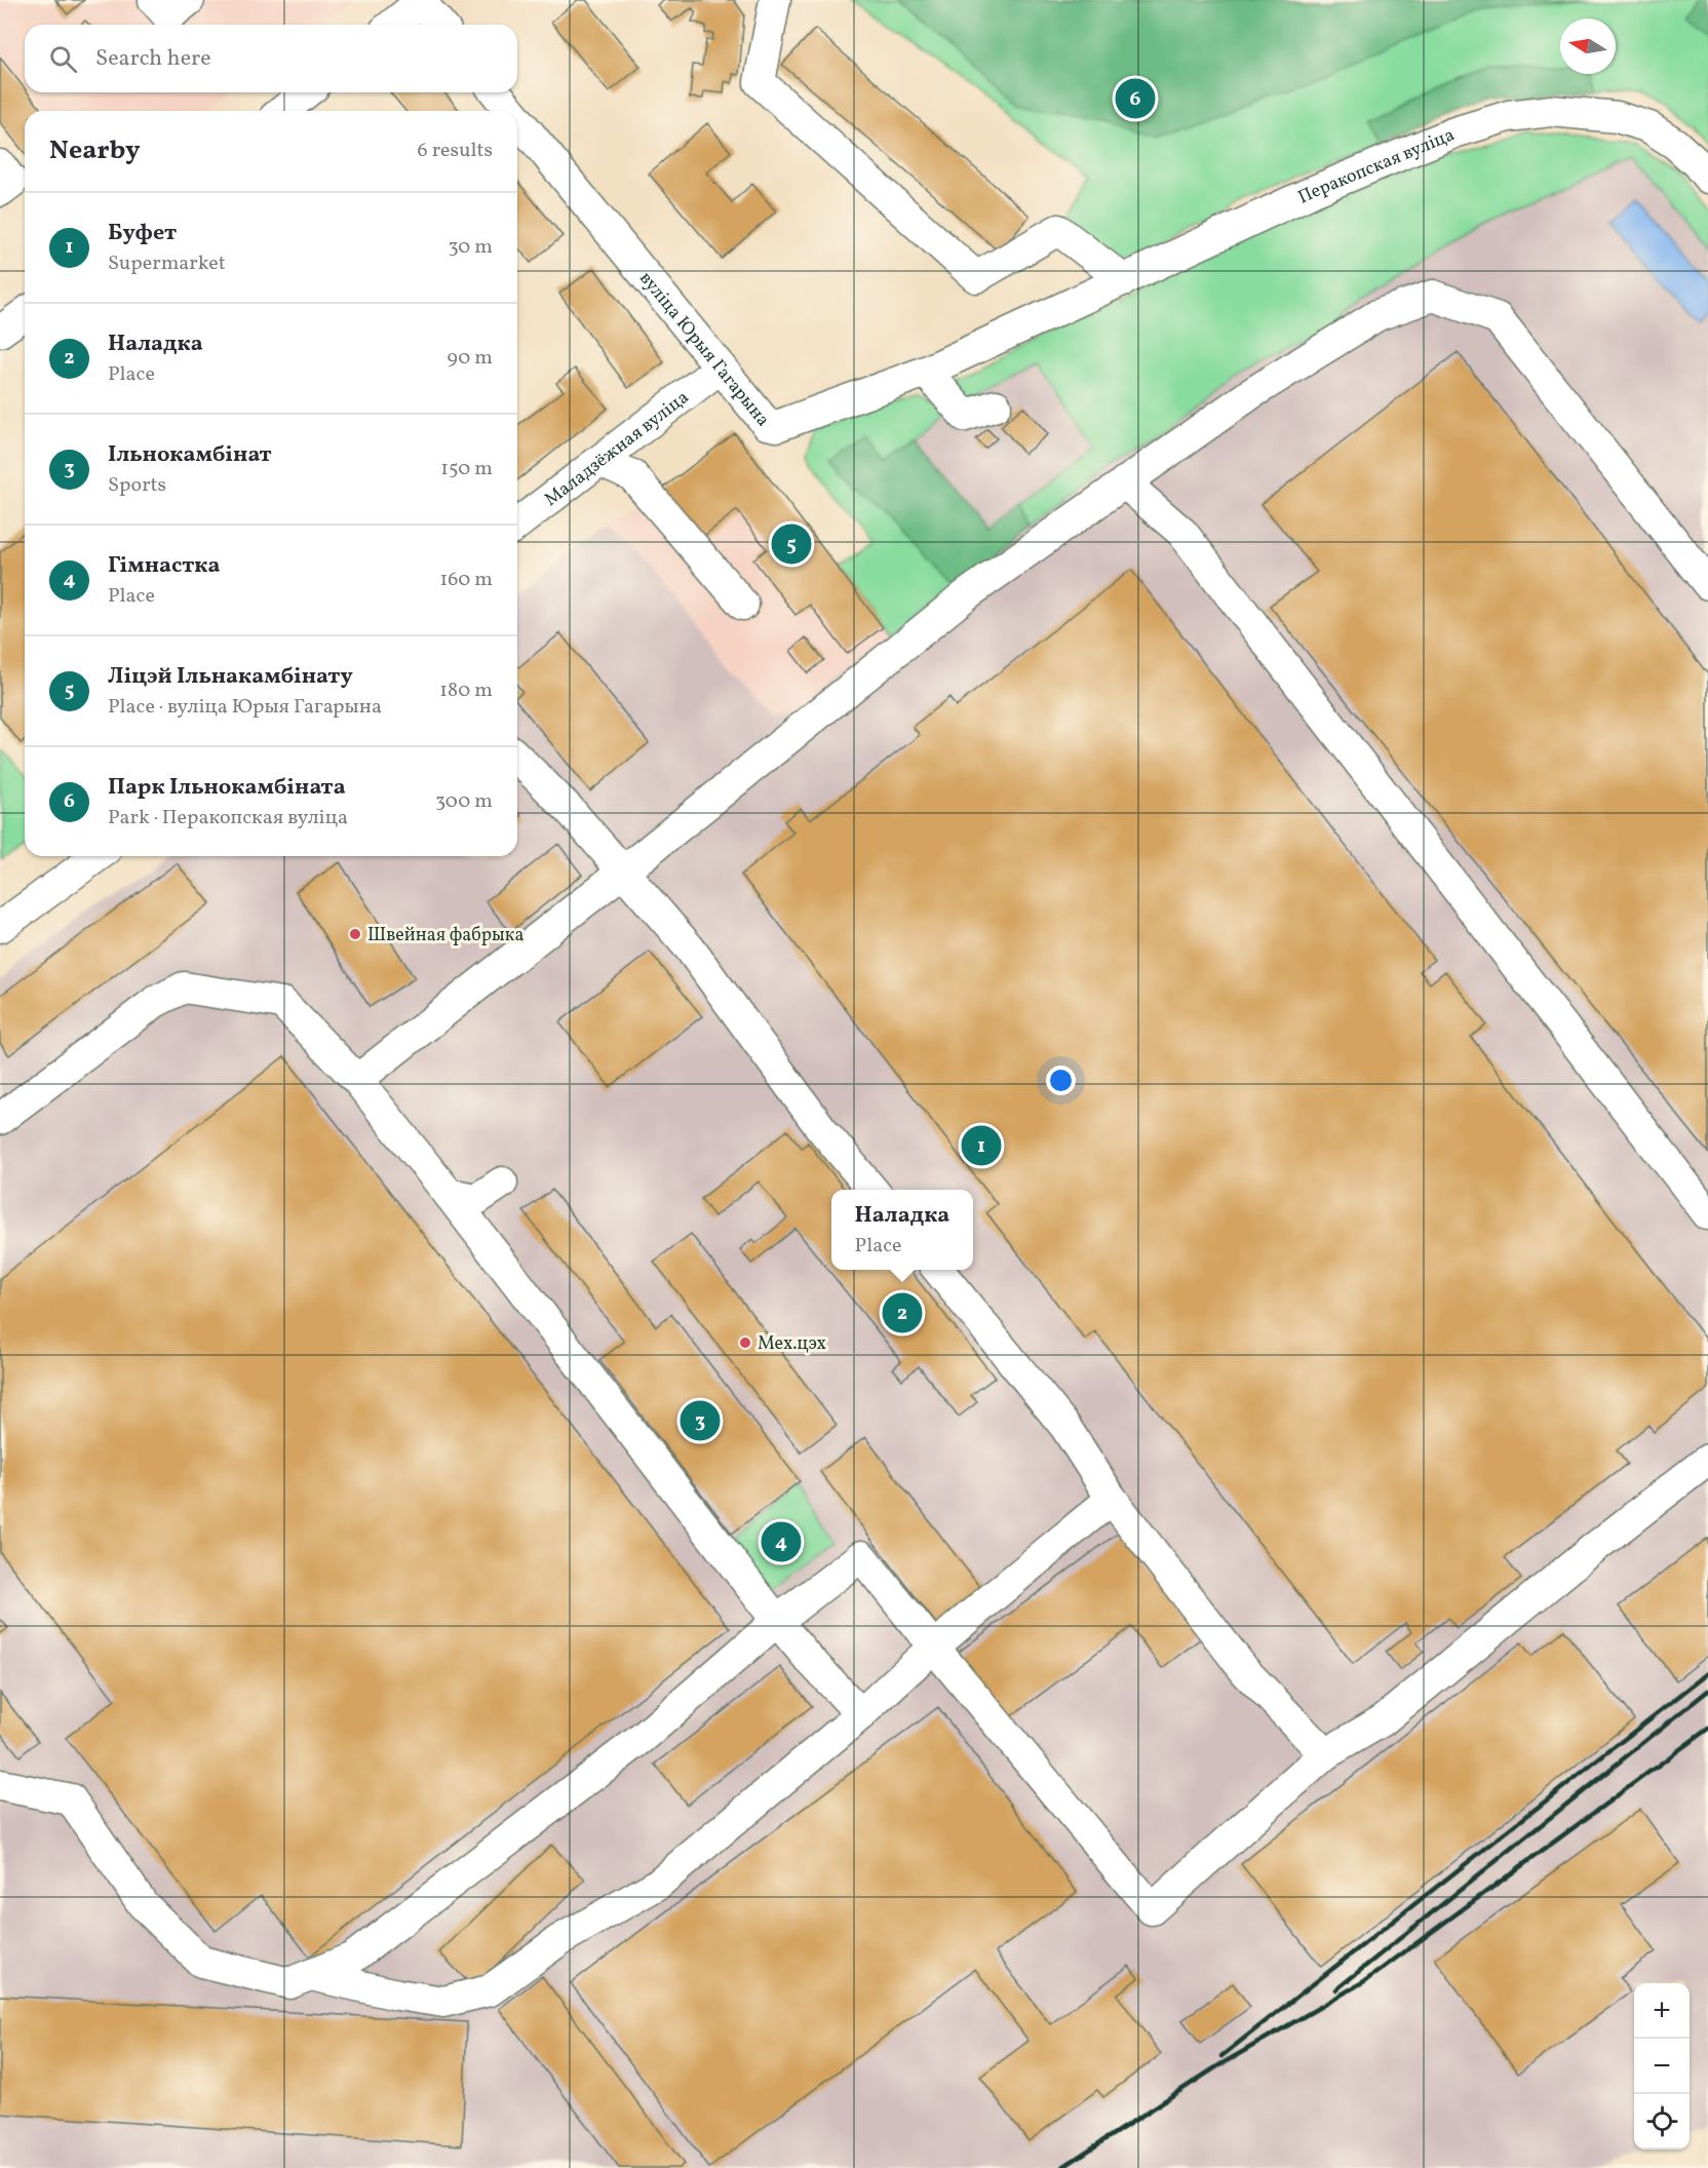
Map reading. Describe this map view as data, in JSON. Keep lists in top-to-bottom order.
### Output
{
  "streets": {
    "street": ["Перакопская вуліца", "вуліца Юрыя Гагарына", "Маладзёжная вуліца"]
  },
  "crossings": [
    ["Перакопская вуліца", "вуліца Юрыя Гагарына"],
    ["вуліца Юрыя Гагарына", "Маладзёжная вуліца"]
  ],
  "places": ["Швейная фабрыка", "Мех.цэх"],
  "north": "left",
  "page": {
    "search": "Search here",
    "pins": [
      "6",
      "5",
      "1",
      "2",
      "3",
      "4"
    ],
    "heading": ["Nearby", "6 results"],
    "list": [
      {
        "mark": "1",
        "name": "Буфет",
        "note": "Supermarket",
        "value": "30 m"
      },
      {
        "mark": "2",
        "name": "Наладка",
        "note": "Place",
        "value": "90 m"
      },
      {
        "mark": "3",
        "name": "Ільнокамбінат",
        "note": "Sports",
        "value": "150 m"
      },
      {
        "mark": "4",
        "name": "Гімнастка",
        "note": "Place",
        "value": "160 m"
      },
      {
        "mark": "5",
        "name": "Ліцэй Ільнакамбінату",
        "note": "Place · вуліца Юрыя Гагарына",
        "value": "180 m"
      },
      {
        "mark": "6",
        "name": "Парк Ільнокамбіната",
        "note": "Park · Перакопская вуліца",
        "value": "300 m"
      }
    ],
    "popup": ["Наладка", "Place"],
    "map_buttons": ["+", "−"]
  }
}
